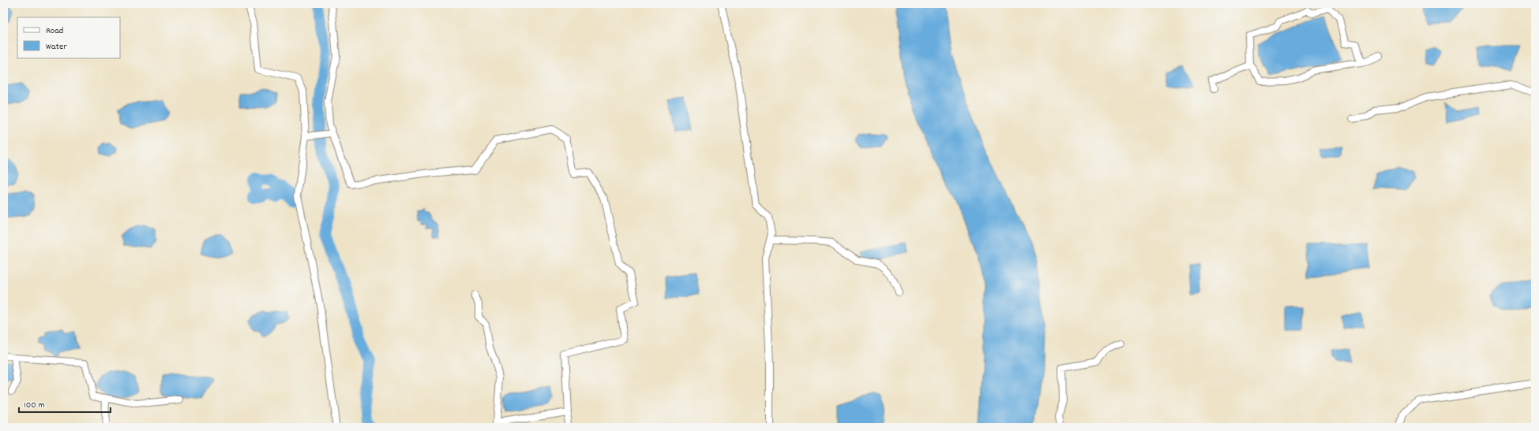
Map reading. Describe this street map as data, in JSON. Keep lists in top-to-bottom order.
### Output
{
  "legend": ["Road", "Water"],
  "scale_bar": "100 m"
}
